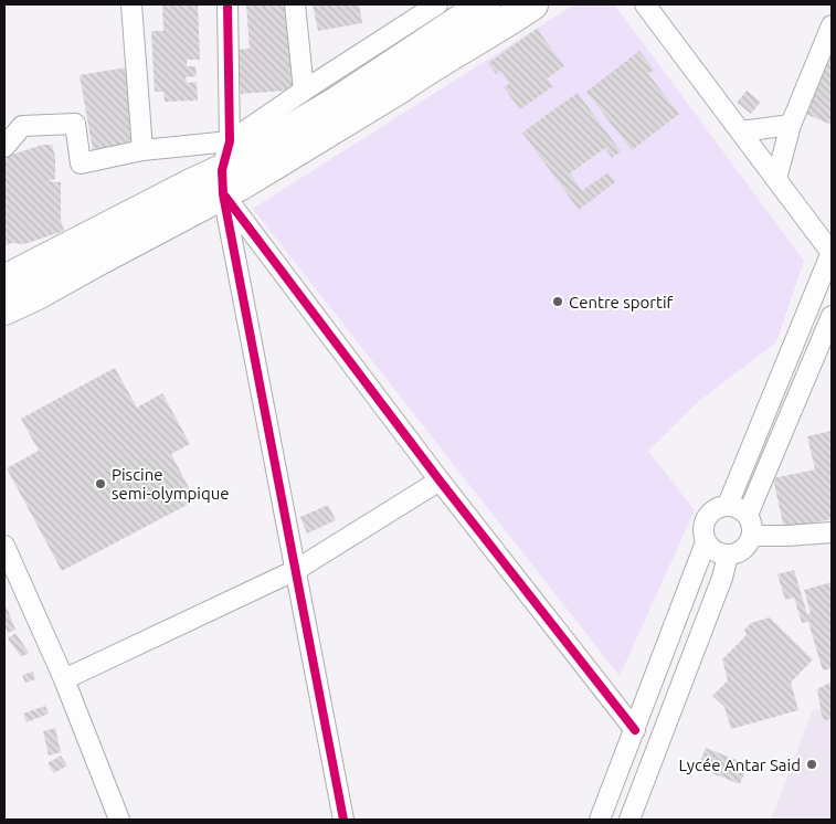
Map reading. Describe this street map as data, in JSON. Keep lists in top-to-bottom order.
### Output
{
  "places": ["Centre sportif", "Piscine semi-olympique", "Lycée Antar Said"]
}
